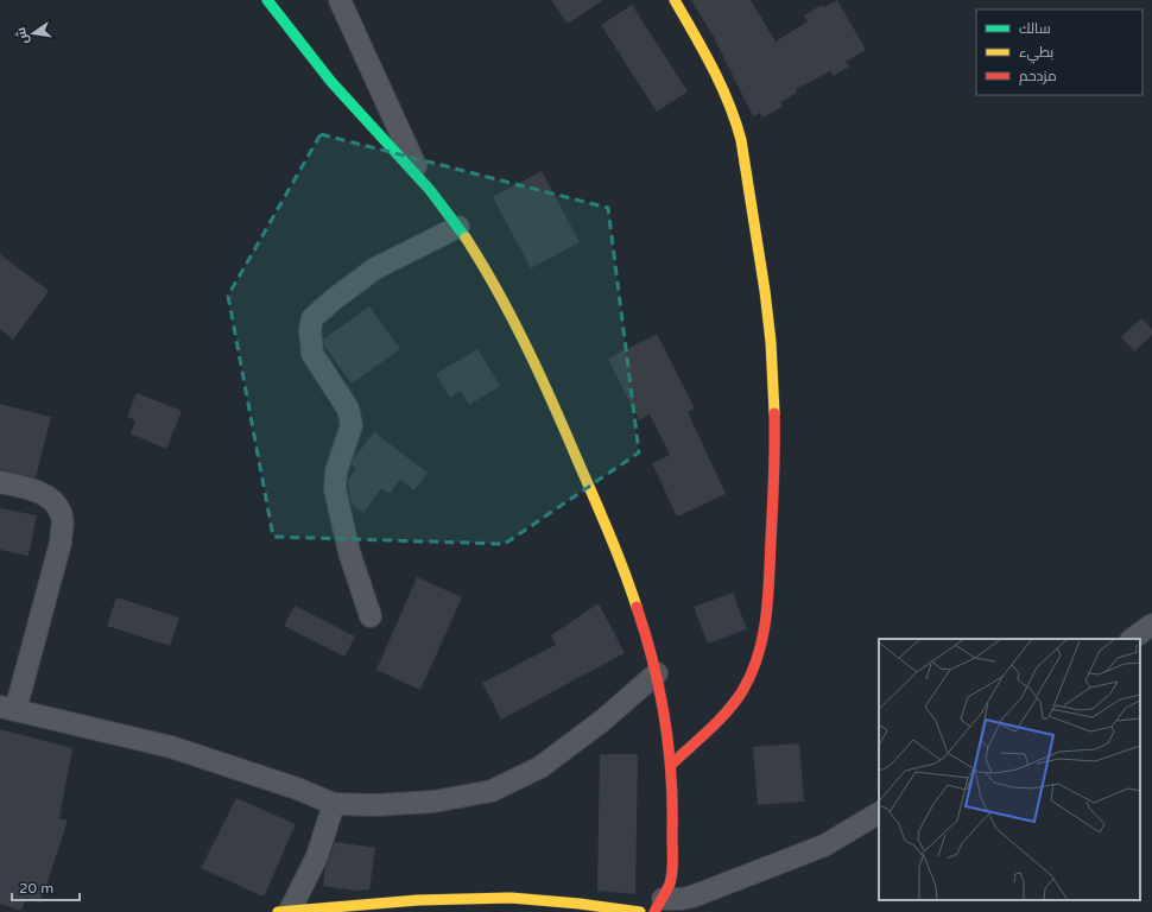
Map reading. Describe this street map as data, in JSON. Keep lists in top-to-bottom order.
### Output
{
  "legend": ["سالك", "بطيء", "مزدحم"],
  "scale_bar": "20 m",
  "north": "left"
}
